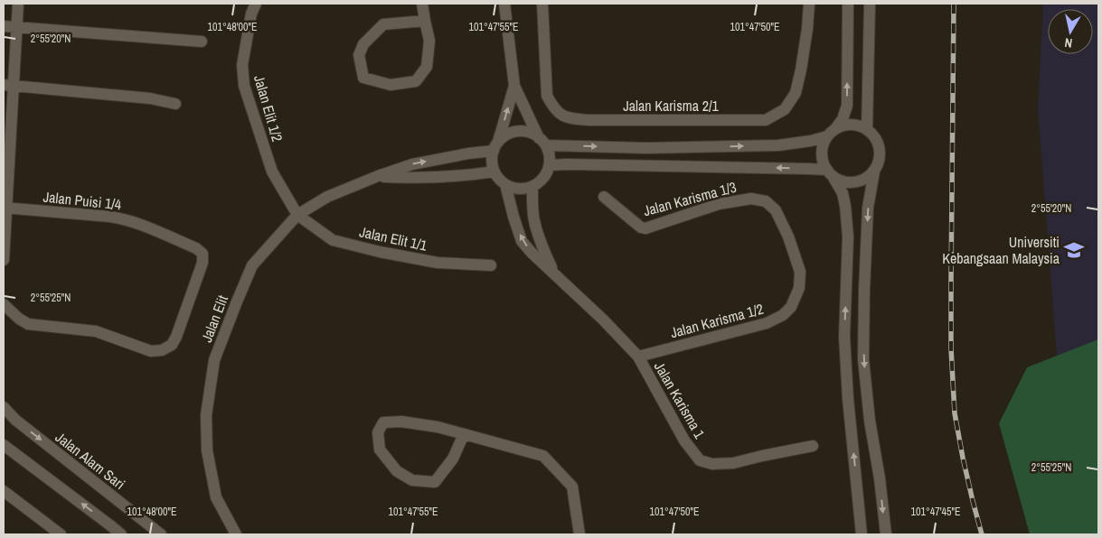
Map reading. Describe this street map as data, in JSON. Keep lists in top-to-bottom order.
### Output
{
  "streets": {
    "street": [
      "Jalan Karisma 2/1",
      "Jalan Elit 1/2",
      "Jalan Karisma 1/3",
      "Jalan Puisi 1/4",
      "Jalan Elit 1/1",
      "Jalan Elit",
      "Jalan Karisma 1/2",
      "Jalan Karisma 1",
      "Jalan Alam Sari"
    ]
  },
  "crossings": [
    ["Jalan Elit 1/2", "Jalan Elit 1/1"],
    ["Jalan Elit 1/2", "Jalan Elit"],
    ["Jalan Karisma 1/3", "Jalan Karisma 1/2"],
    ["Jalan Elit 1/1", "Jalan Elit"],
    ["Jalan Elit", "Jalan Karisma 1"],
    ["Jalan Karisma 1/2", "Jalan Karisma 1"]
  ],
  "places": {
    "school or university": ["Universiti Kebangsaan Malaysia"]
  },
  "north": "bottom",
  "coordinates": [
    "101°48'00\"E",
    "101°47'55\"E",
    "101°47'50\"E",
    "2°55'20\"N",
    "2°55'25\"N",
    "101°47'45\"E"
  ]
}
